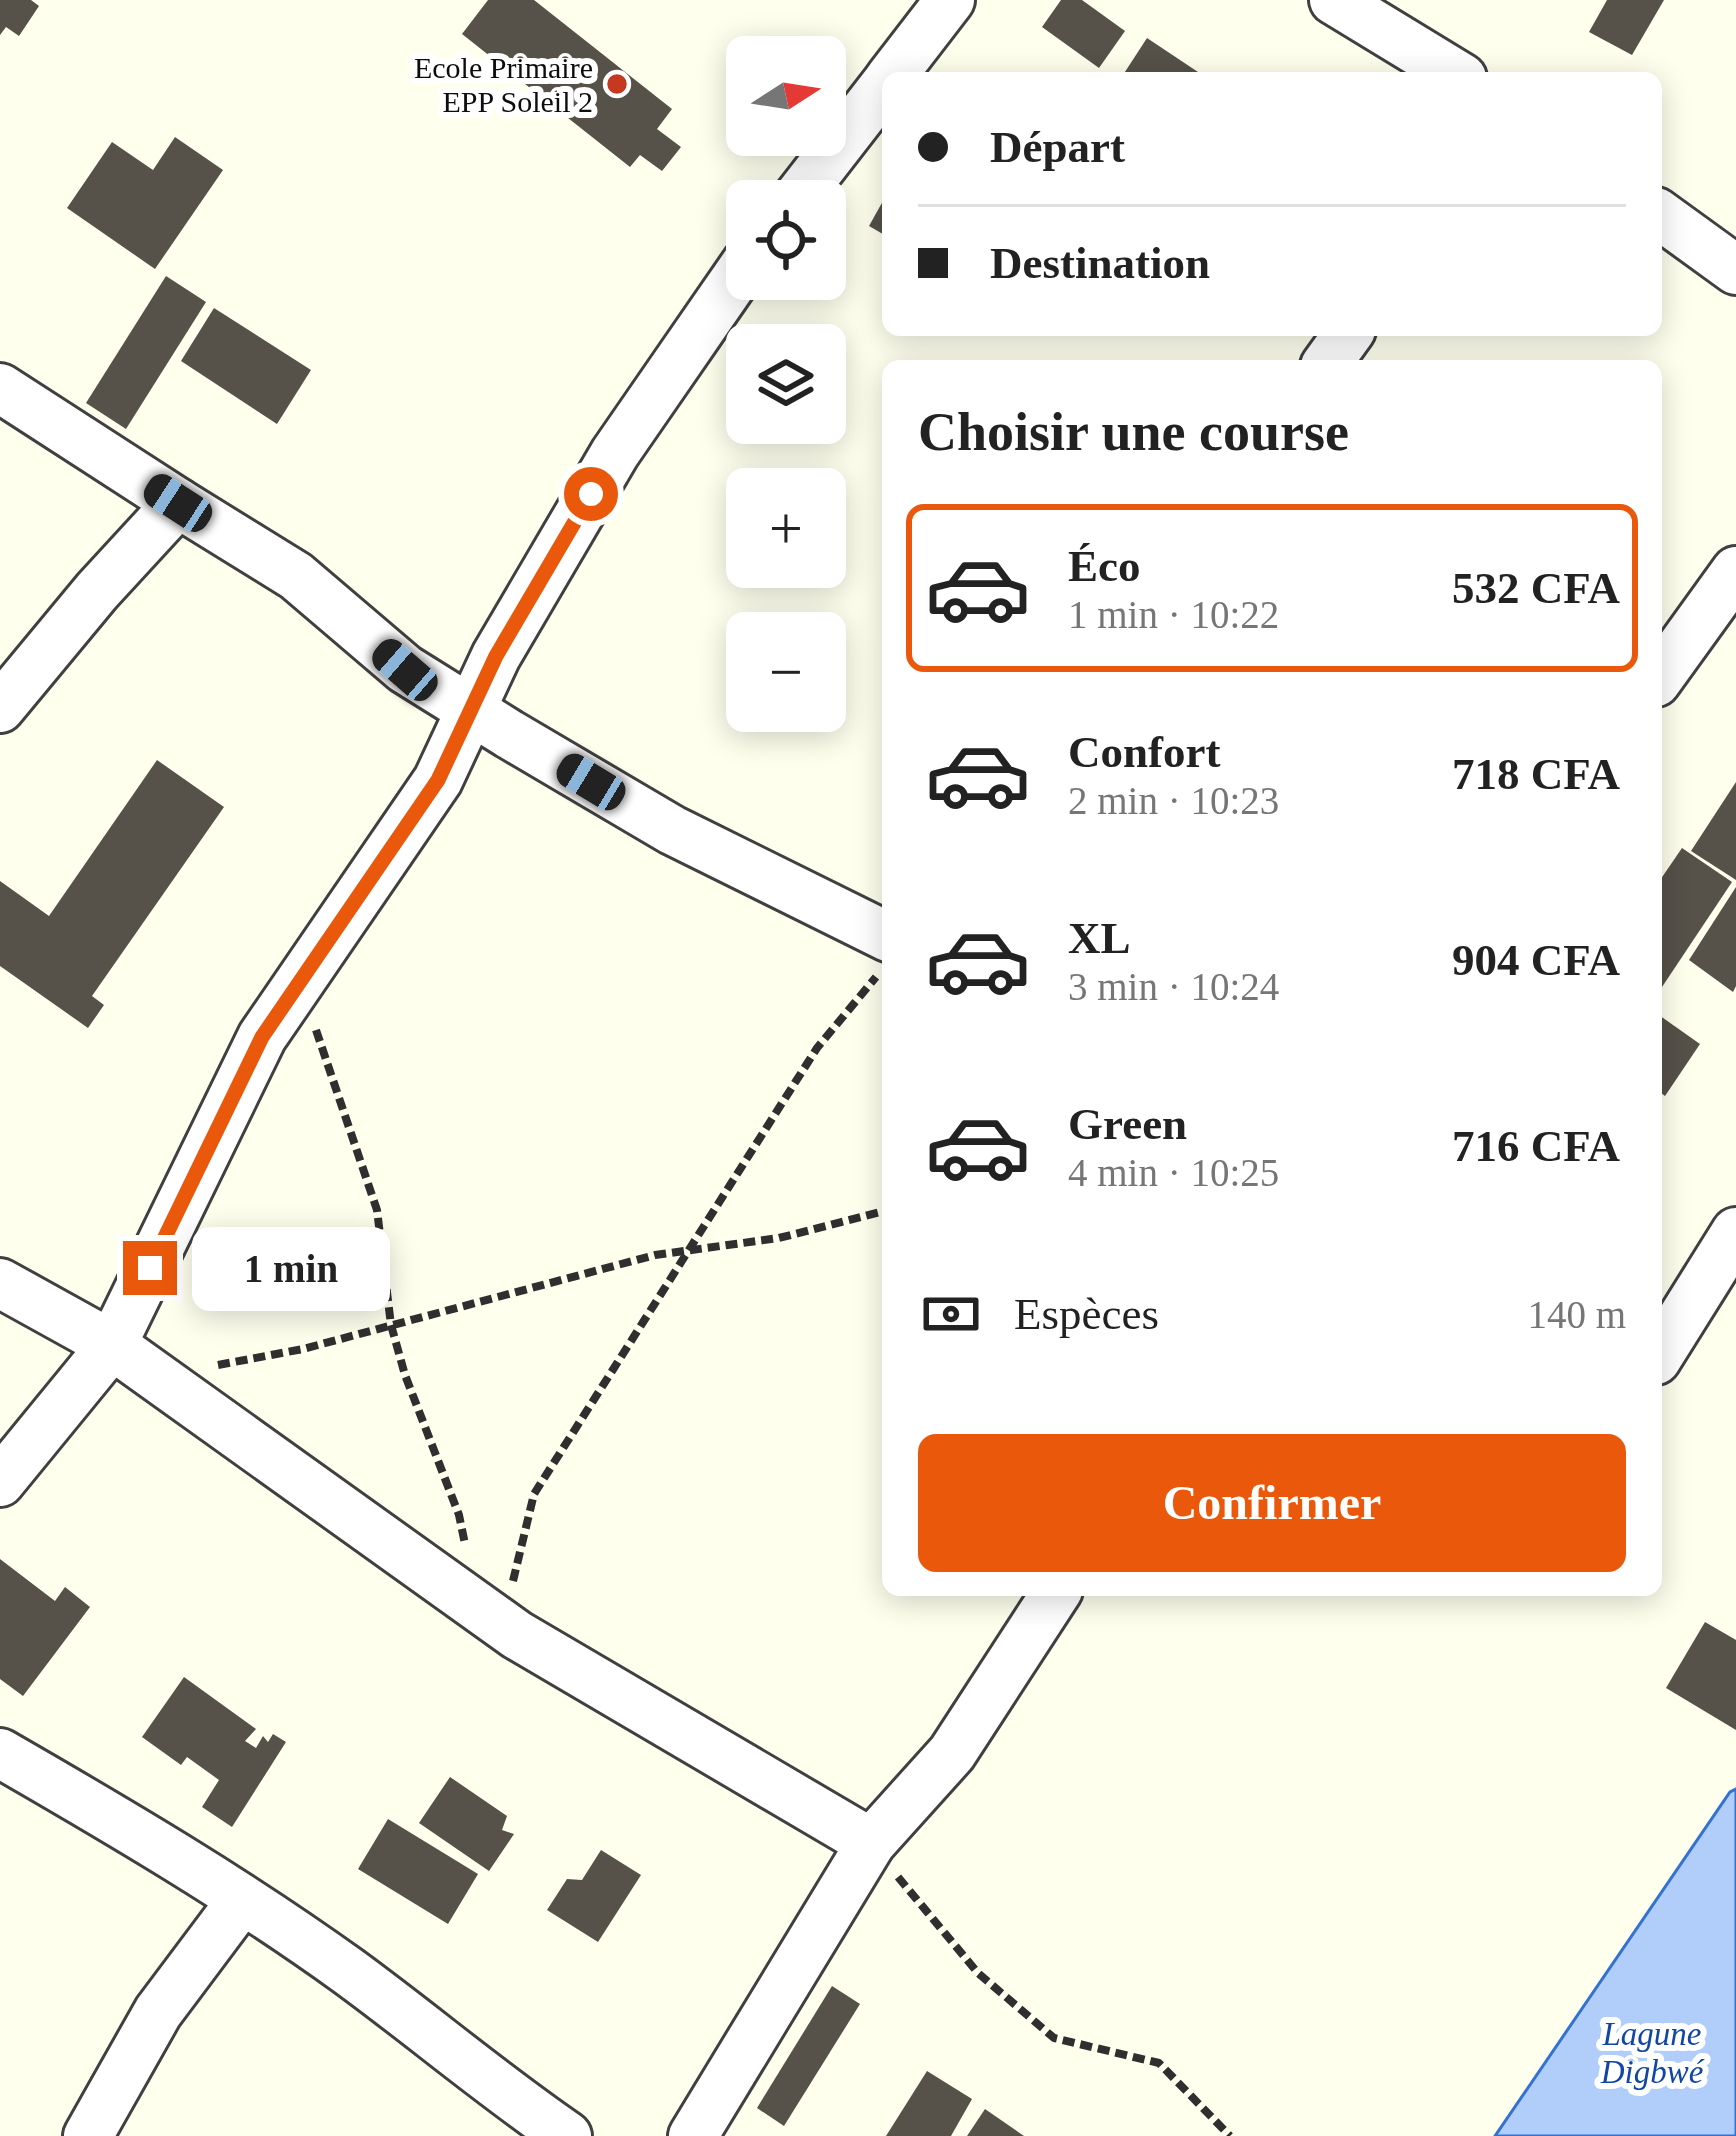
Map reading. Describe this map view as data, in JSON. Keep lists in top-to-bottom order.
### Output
{
  "water": ["Lagune Digbwé"],
  "places": ["Ecole Primaire EPP Soleil 2"],
  "north": "right",
  "page": {
    "map_buttons": ["+", "−"],
    "banner": ["Départ", "Destination"],
    "heading": "Choisir une course",
    "list": [
      {
        "name": "Éco",
        "note": "1 min · 10:22",
        "value": "532 CFA"
      },
      {
        "name": "Confort",
        "note": "2 min · 10:23",
        "value": "718 CFA"
      },
      {
        "name": "XL",
        "note": "3 min · 10:24",
        "value": "904 CFA"
      },
      {
        "name": "Green",
        "note": "4 min · 10:25",
        "value": "716 CFA"
      }
    ],
    "bubble": "1 min",
    "pay": ["Espèces", "140 m"],
    "buttons": "Confirmer"
  }
}
